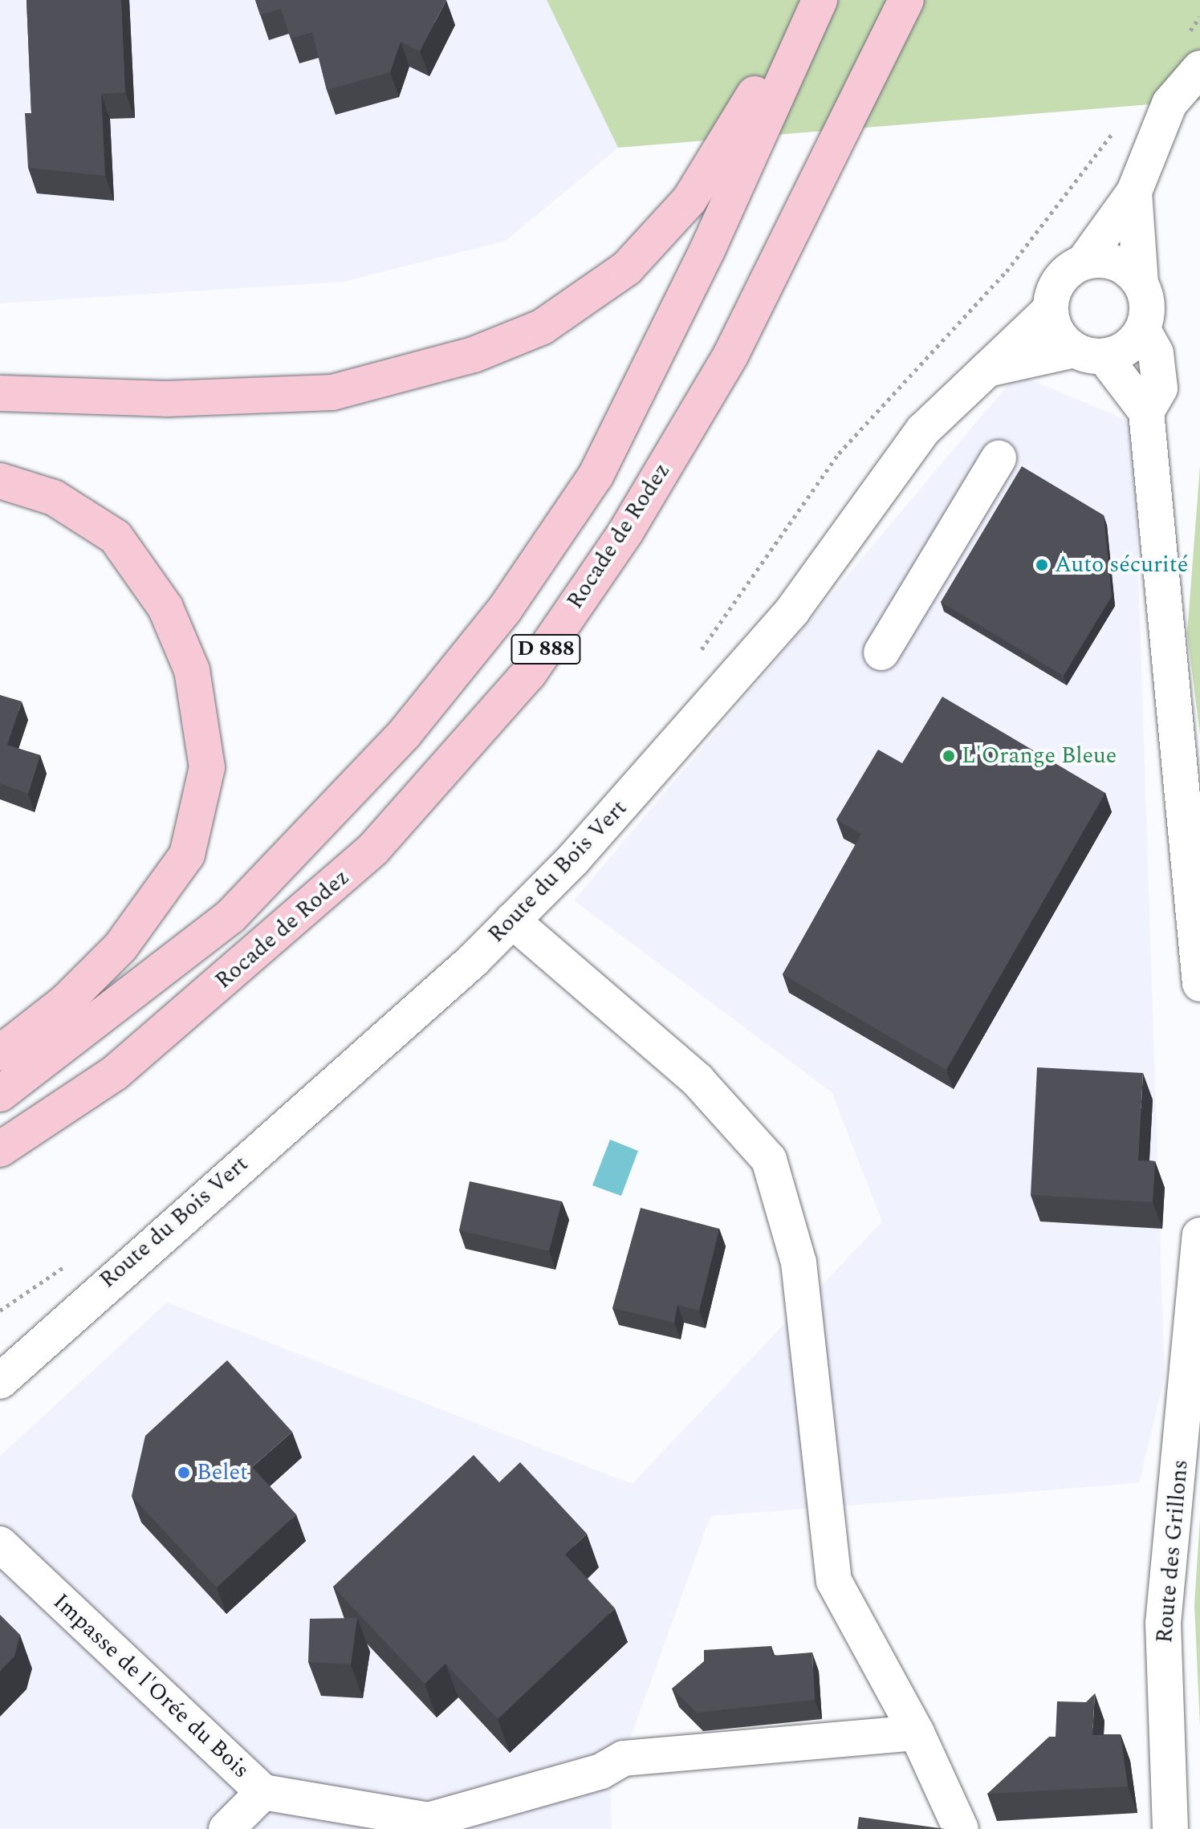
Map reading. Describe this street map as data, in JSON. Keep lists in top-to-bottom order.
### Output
{
  "streets": {
    "highway": ["Rocade de Rodez", "D 888"],
    "street": ["Route du Bois Vert", "Route des Grillons", "Impasse de l'Orée du Bois"]
  },
  "places": ["Auto sécurité", "L'Orange Bleue", "Belet"]
}
